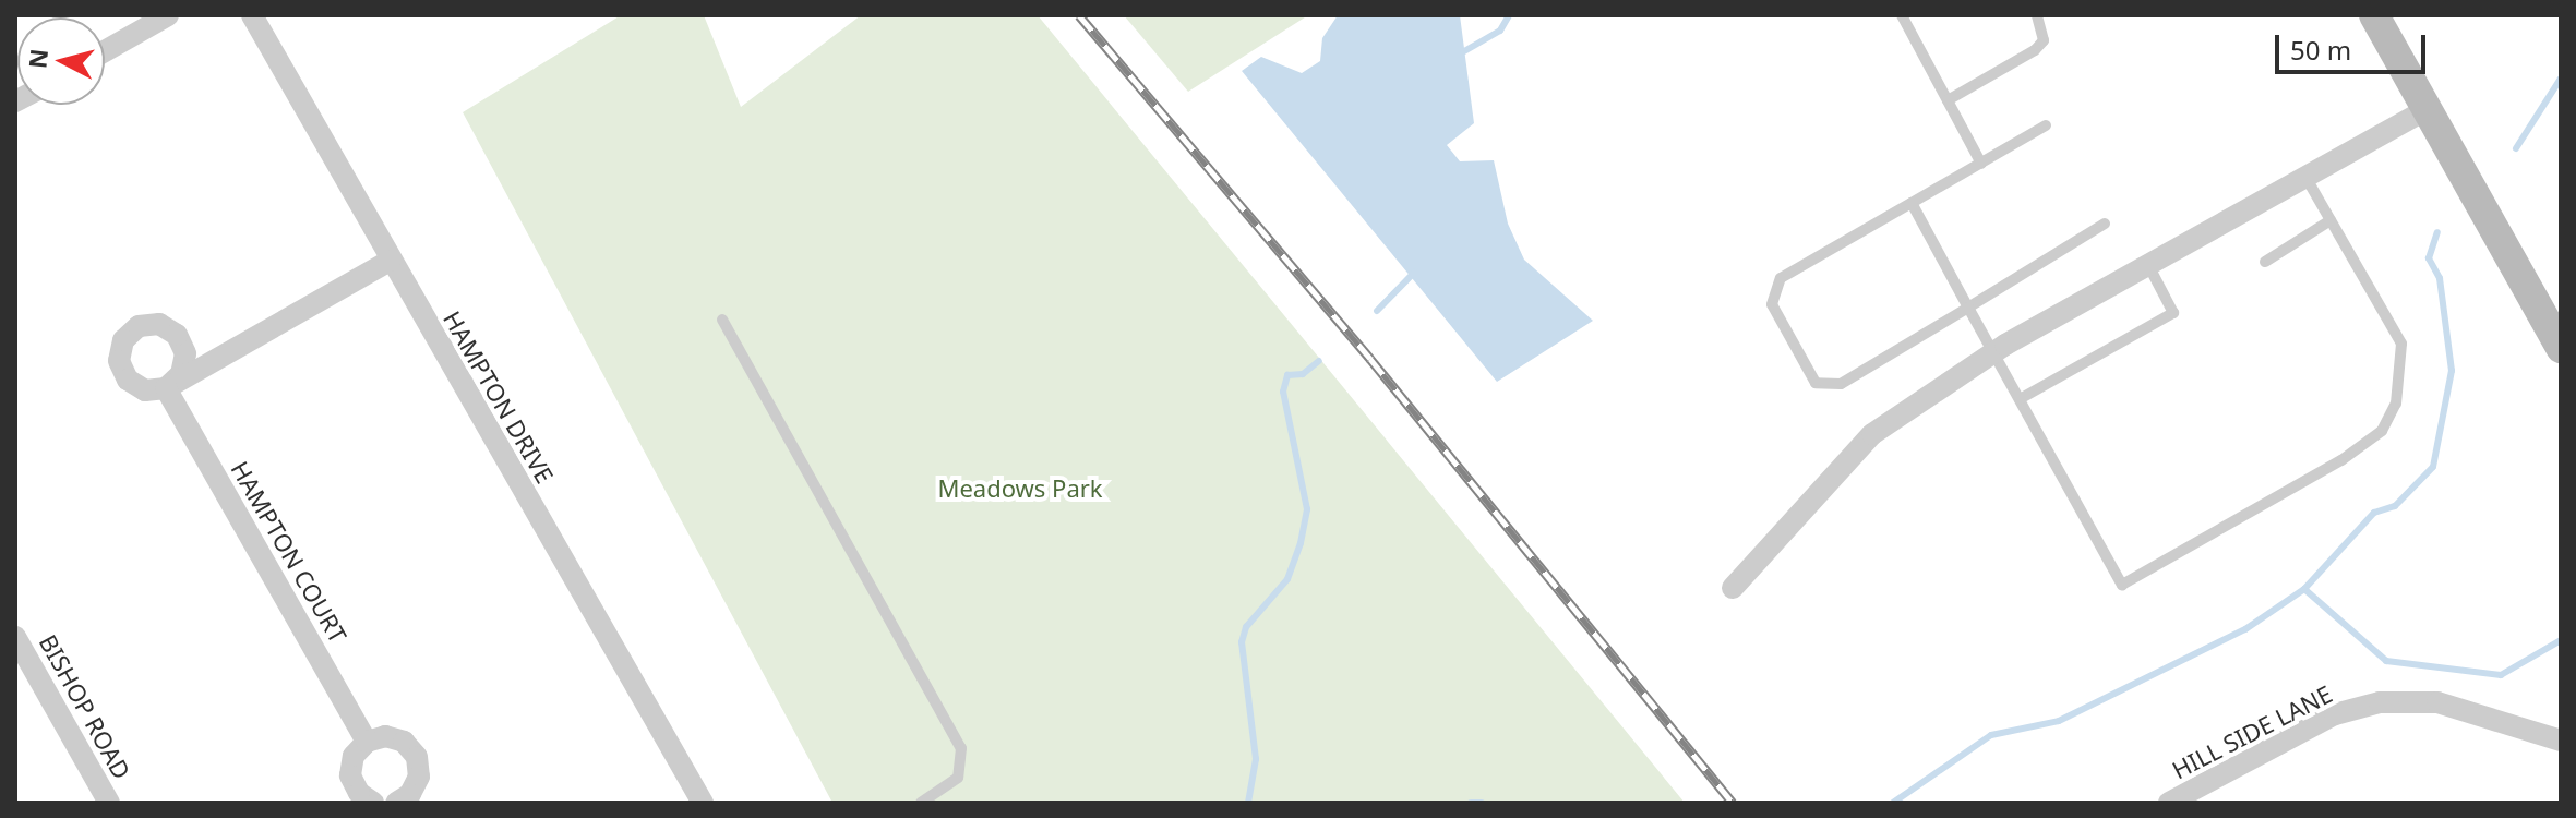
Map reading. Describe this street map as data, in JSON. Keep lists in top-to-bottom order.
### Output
{
  "streets": {
    "street": [
      "HAMPTON DRIVE",
      "HAMPTON COURT",
      "BISHOP ROAD",
      "HILL SIDE LANE"
    ]
  },
  "crossings": [
    ["HAMPTON DRIVE", "HAMPTON COURT"]
  ],
  "parks": ["Meadows Park"],
  "scale_bar": "50 m",
  "north": "left"
}
